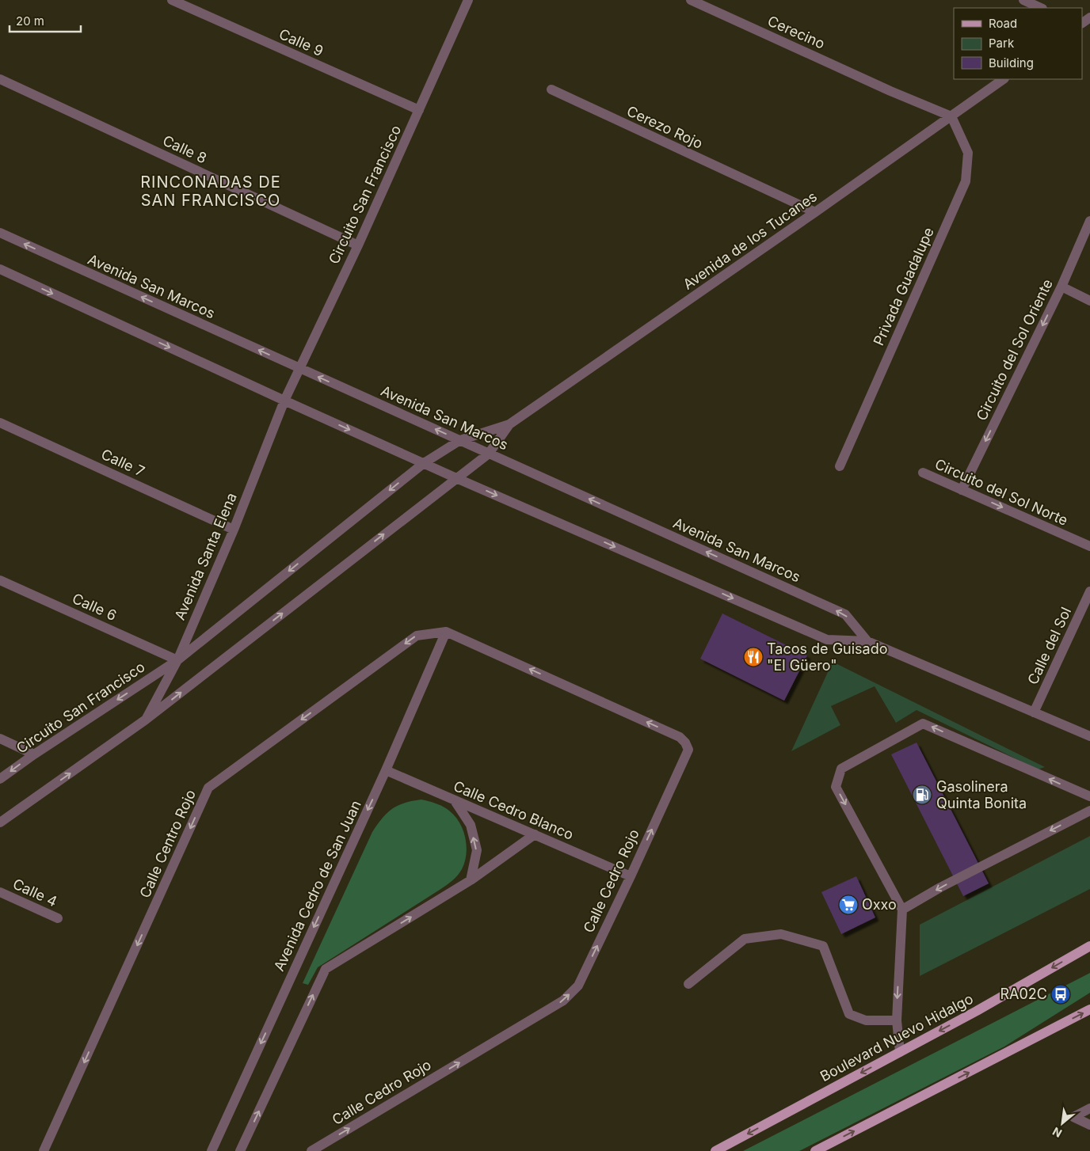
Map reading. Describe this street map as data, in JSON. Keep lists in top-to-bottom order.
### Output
{
  "streets": {
    "main road": ["Boulevard Nuevo Hidalgo"],
    "street": [
      "Cerecino",
      "Calle 9",
      "Cerezo Rojo",
      "Calle 8",
      "Circuito San Francisco",
      "Avenida de los Tucanes",
      "Avenida San Marcos",
      "Privada Guadalupe",
      "Circuito del Sol Oriente",
      "Calle 7",
      "Circuito del Sol Norte",
      "Avenida Santa Elena",
      "Calle 6",
      "Calle del Sol",
      "Calle Cedro Blanco",
      "Calle Centro Rojo",
      "Calle Cedro Rojo",
      "Avenida Cedro de San Juan",
      "Calle 4"
    ]
  },
  "crossings": [
    ["Cerecino", "Avenida de los Tucanes"],
    ["Cerecino", "Privada Guadalupe"],
    ["Calle 9", "Circuito San Francisco"],
    ["Cerezo Rojo", "Avenida de los Tucanes"],
    ["Calle 8", "Circuito San Francisco"],
    ["Circuito San Francisco", "Avenida de los Tucanes"],
    ["Circuito San Francisco", "Avenida San Marcos"],
    ["Circuito San Francisco", "Avenida Santa Elena"],
    ["Circuito San Francisco", "Calle 6"],
    ["Avenida de los Tucanes", "Avenida San Marcos"],
    ["Avenida de los Tucanes", "Privada Guadalupe"],
    ["Avenida de los Tucanes", "Avenida Santa Elena"],
    ["Avenida San Marcos", "Avenida Santa Elena"],
    ["Avenida San Marcos", "Calle del Sol"],
    ["Circuito del Sol Oriente", "Circuito del Sol Norte"],
    ["Calle 7", "Avenida Santa Elena"],
    ["Avenida Santa Elena", "Calle 6"],
    ["Calle Cedro Blanco", "Calle Cedro Rojo"],
    ["Calle Cedro Blanco", "Avenida Cedro de San Juan"],
    ["Calle Centro Rojo", "Calle Cedro Rojo"],
    ["Calle Centro Rojo", "Avenida Cedro de San Juan"],
    ["Calle Cedro Rojo", "Avenida Cedro de San Juan"]
  ],
  "one_way": [
    "Circuito San Francisco",
    "Circuito del Sol Oriente",
    "Circuito del Sol Norte",
    "Calle Centro Rojo"
  ],
  "districts": ["RINCONADAS DE SAN FRANCISCO"],
  "places": {
    "restaurant": ["Tacos de Guisado \"El Güero\""],
    "fuel station": ["Gasolinera Quinta Bonita"],
    "supermarket": ["Oxxo"],
    "bus stop": ["RA02C"]
  },
  "legend": ["Road", "Park", "Building"],
  "scale_bar": "20 m",
  "north": "bottom left"
}
